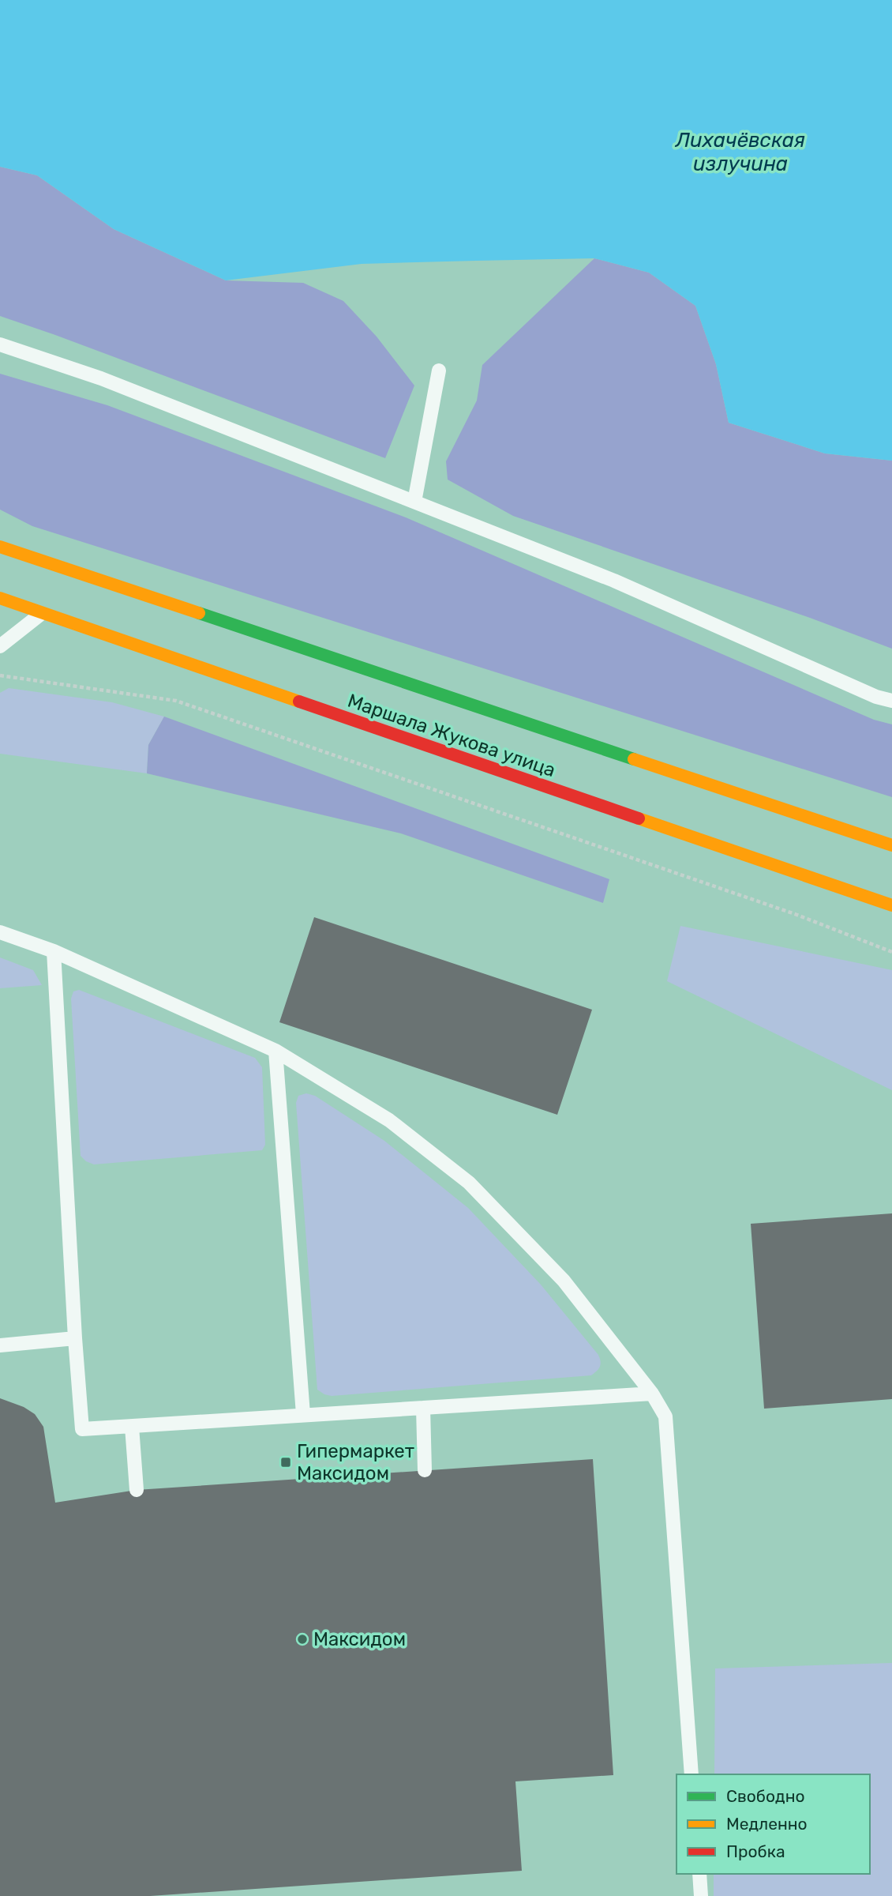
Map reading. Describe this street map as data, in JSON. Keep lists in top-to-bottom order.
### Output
{
  "streets": {
    "main road": ["Маршала Жукова улица"]
  },
  "water": ["Лихачёвская излучина"],
  "places": {
    "transit": ["Гипермаркет Максидом"],
    "other": ["Максидом"]
  },
  "legend": ["Свободно", "Медленно", "Пробка"]
}
